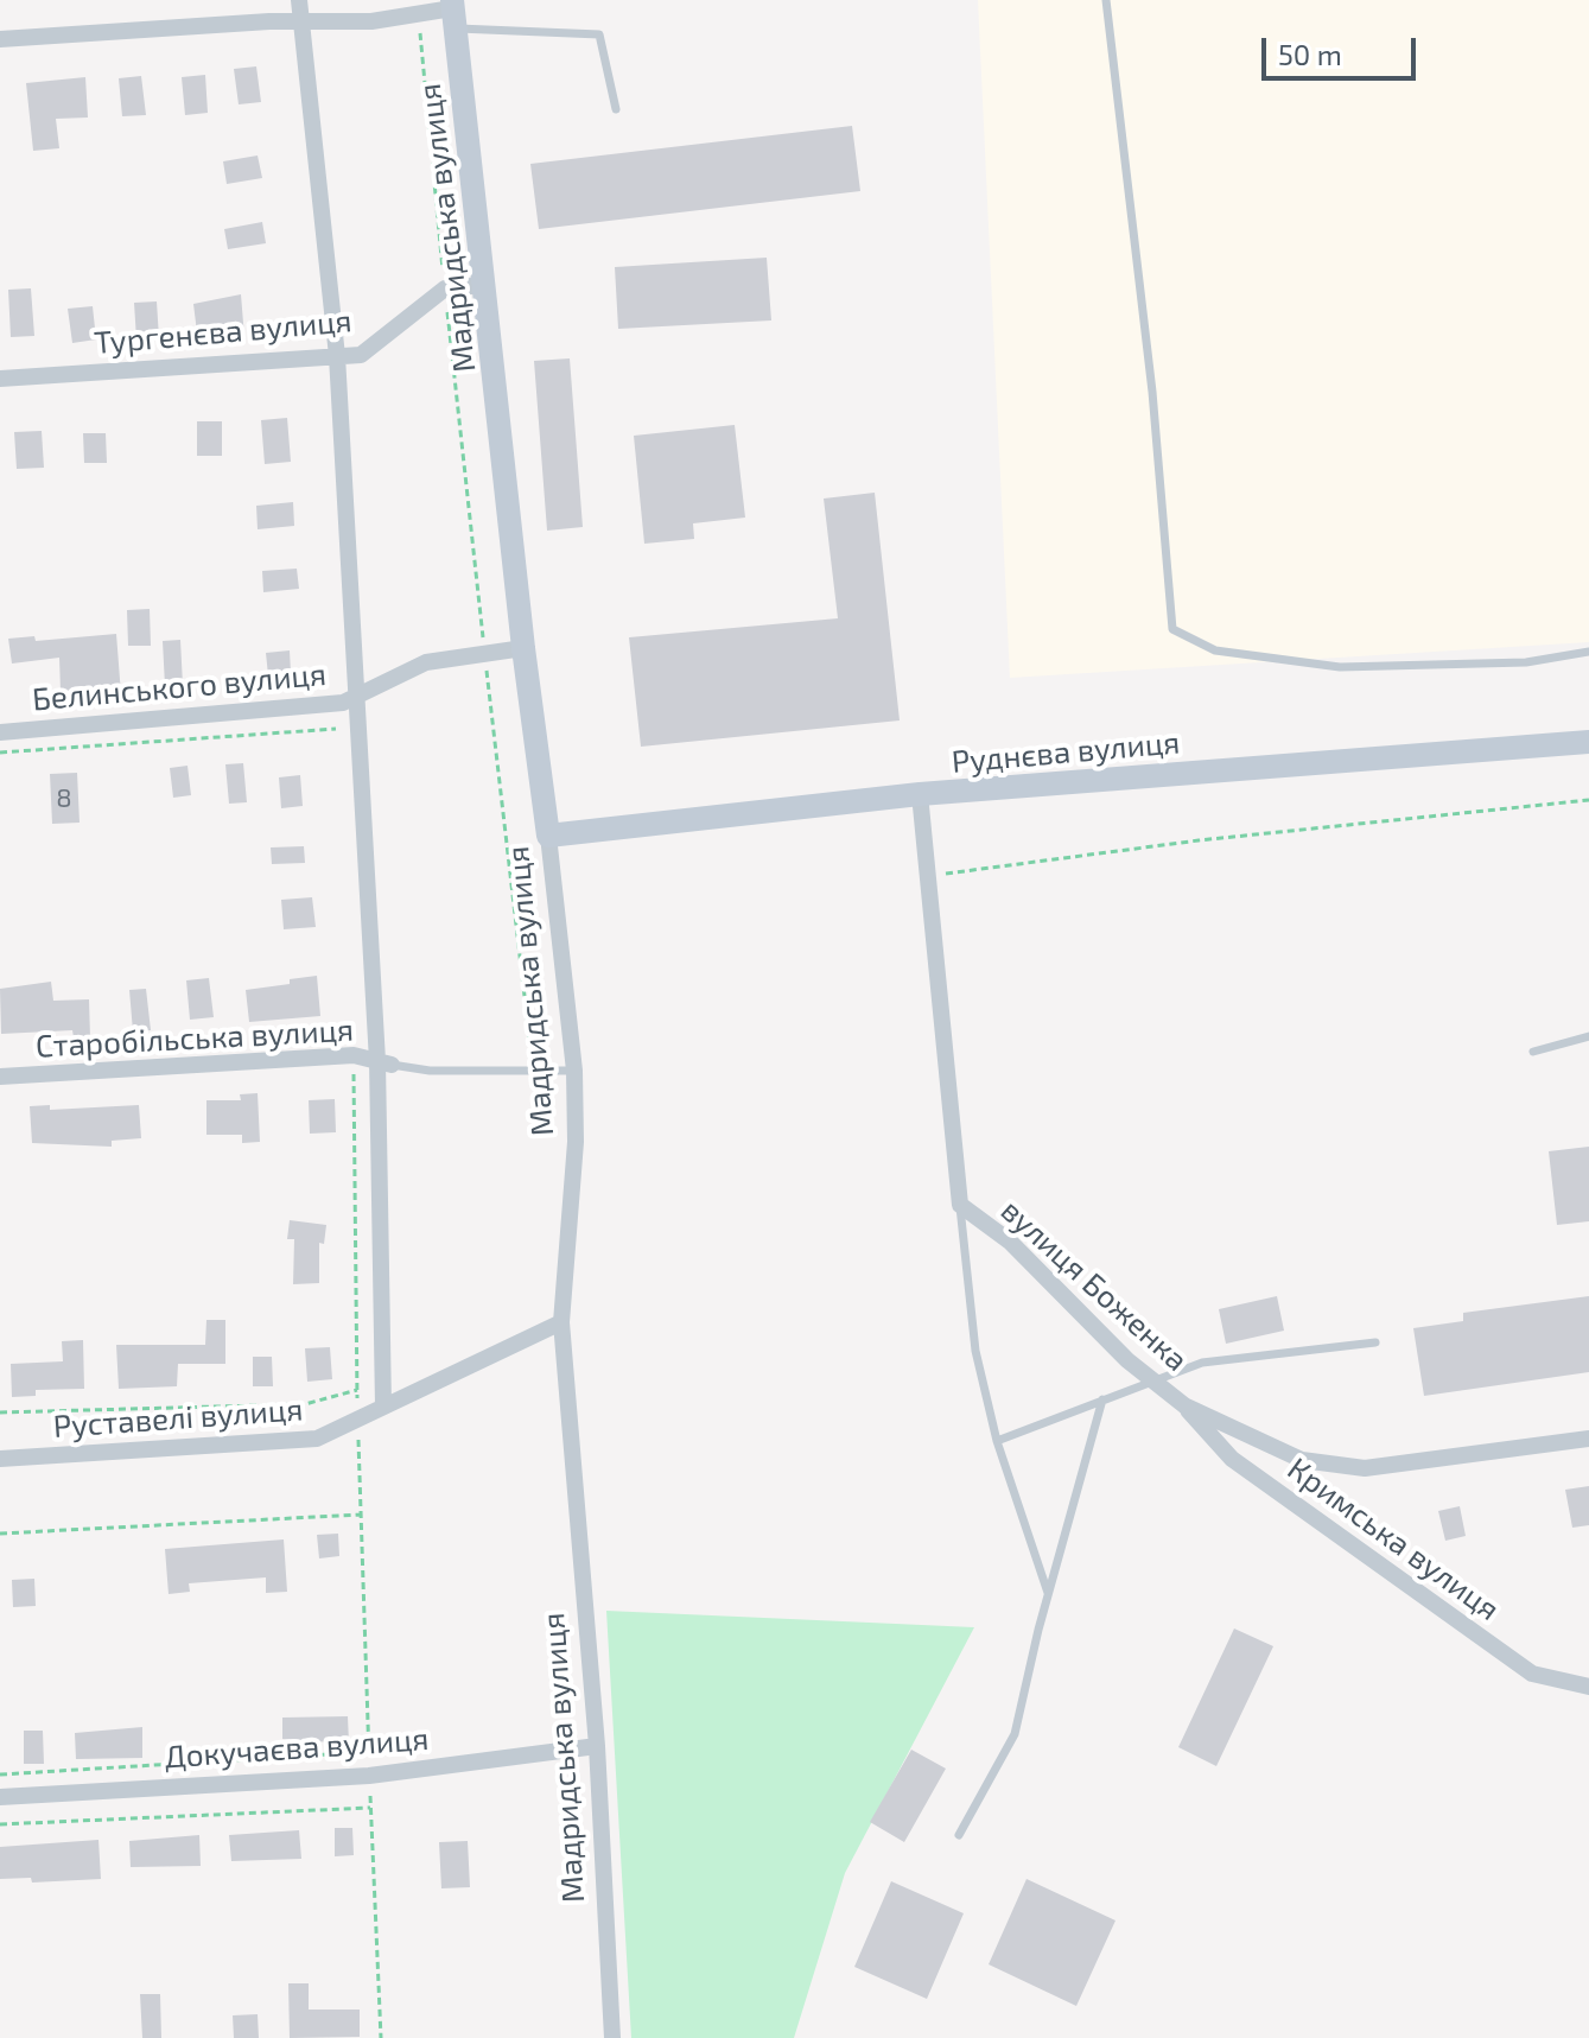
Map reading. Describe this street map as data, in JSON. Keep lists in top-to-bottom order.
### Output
{
  "streets": {
    "street": [
      "Мадридська вулиця",
      "Тургенєва вулиця",
      "Белинського вулиця",
      "Руднєва вулиця",
      "Старобільська вулиця",
      "вулиця Боженка",
      "Руставелі вулиця",
      "Кримська вулиця",
      "Докучаєва вулиця"
    ]
  },
  "crossings": [
    ["Мадридська вулиця", "Белинського вулиця"],
    ["Мадридська вулиця", "Руднєва вулиця"],
    ["Мадридська вулиця", "Руставелі вулиця"],
    ["Мадридська вулиця", "Докучаєва вулиця"],
    ["Руднєва вулиця", "вулиця Боженка"],
    ["вулиця Боженка", "Кримська вулиця"]
  ],
  "house_numbers": ["8"],
  "scale_bar": "50 m"
}
